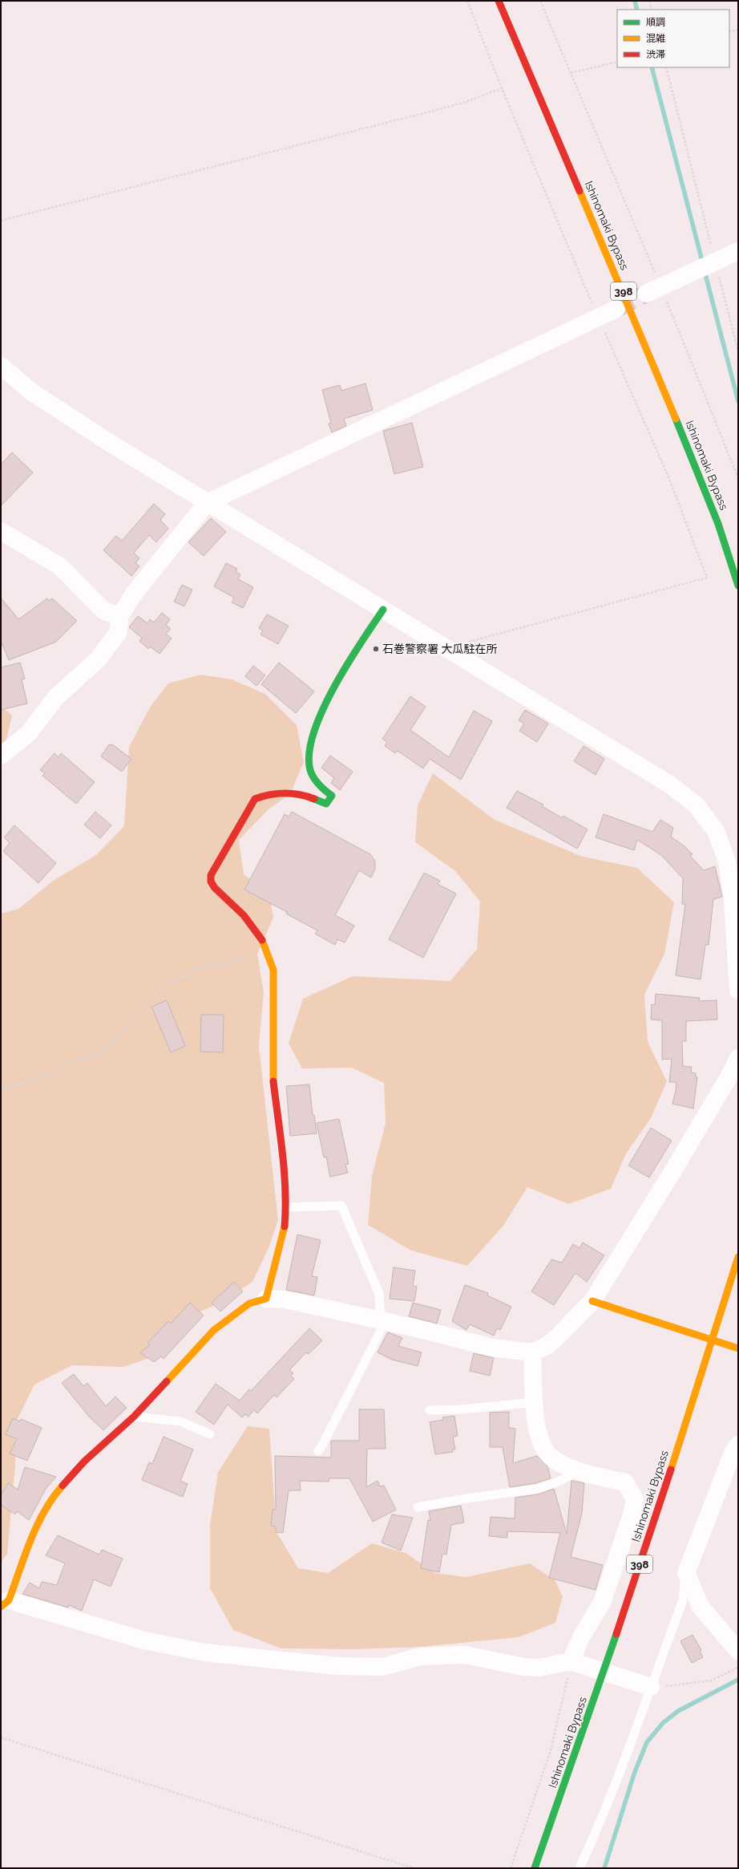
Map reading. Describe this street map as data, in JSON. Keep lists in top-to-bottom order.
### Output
{
  "streets": {
    "main road": ["Ishinomaki Bypass", "398"]
  },
  "places": ["石巻警察署 大瓜駐在所"],
  "legend": ["順調", "混雑", "渋滞"]
}
